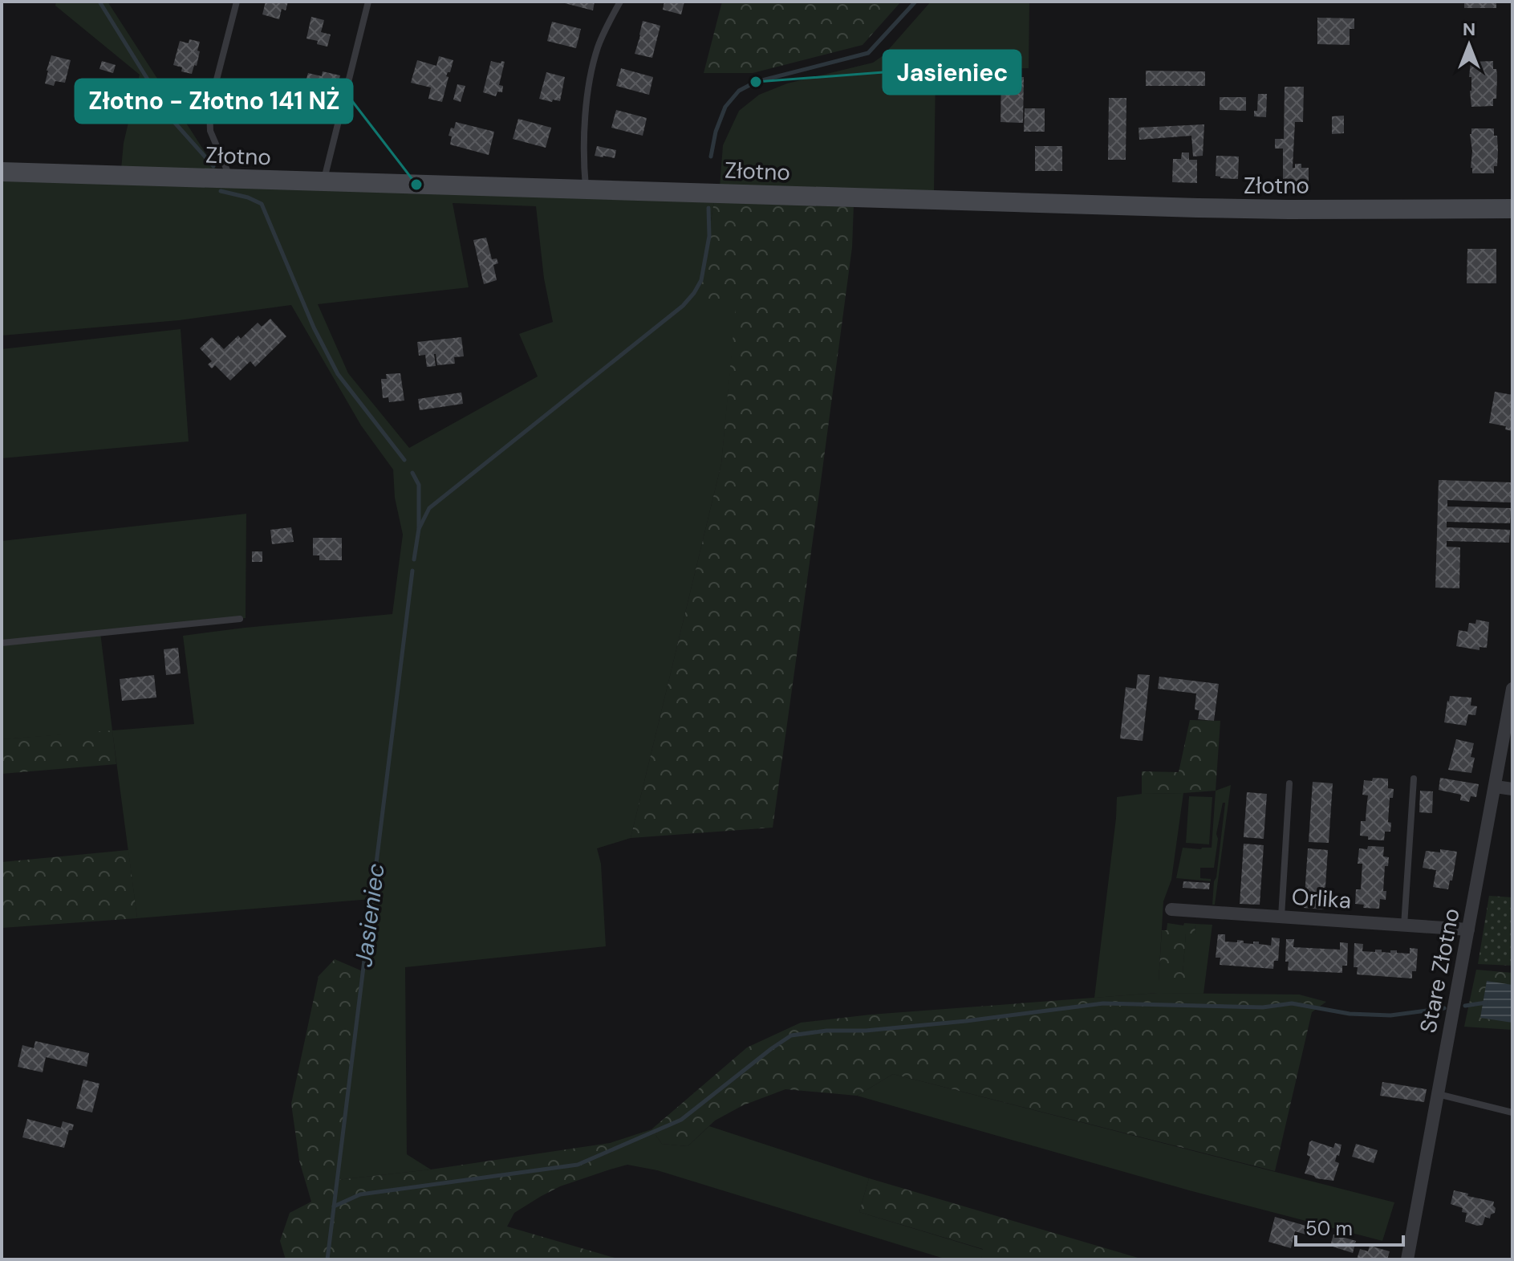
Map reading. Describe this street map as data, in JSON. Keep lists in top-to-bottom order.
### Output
{
  "streets": {
    "street": ["Złotno", "Orlika", "Stare Złotno"]
  },
  "crossings": [
    ["Orlika", "Stare Złotno"]
  ],
  "water": ["Jasieniec"],
  "places": ["Jasieniec", "Złotno - Złotno 141 NŻ"],
  "scale_bar": "50 m",
  "north": "top"
}
